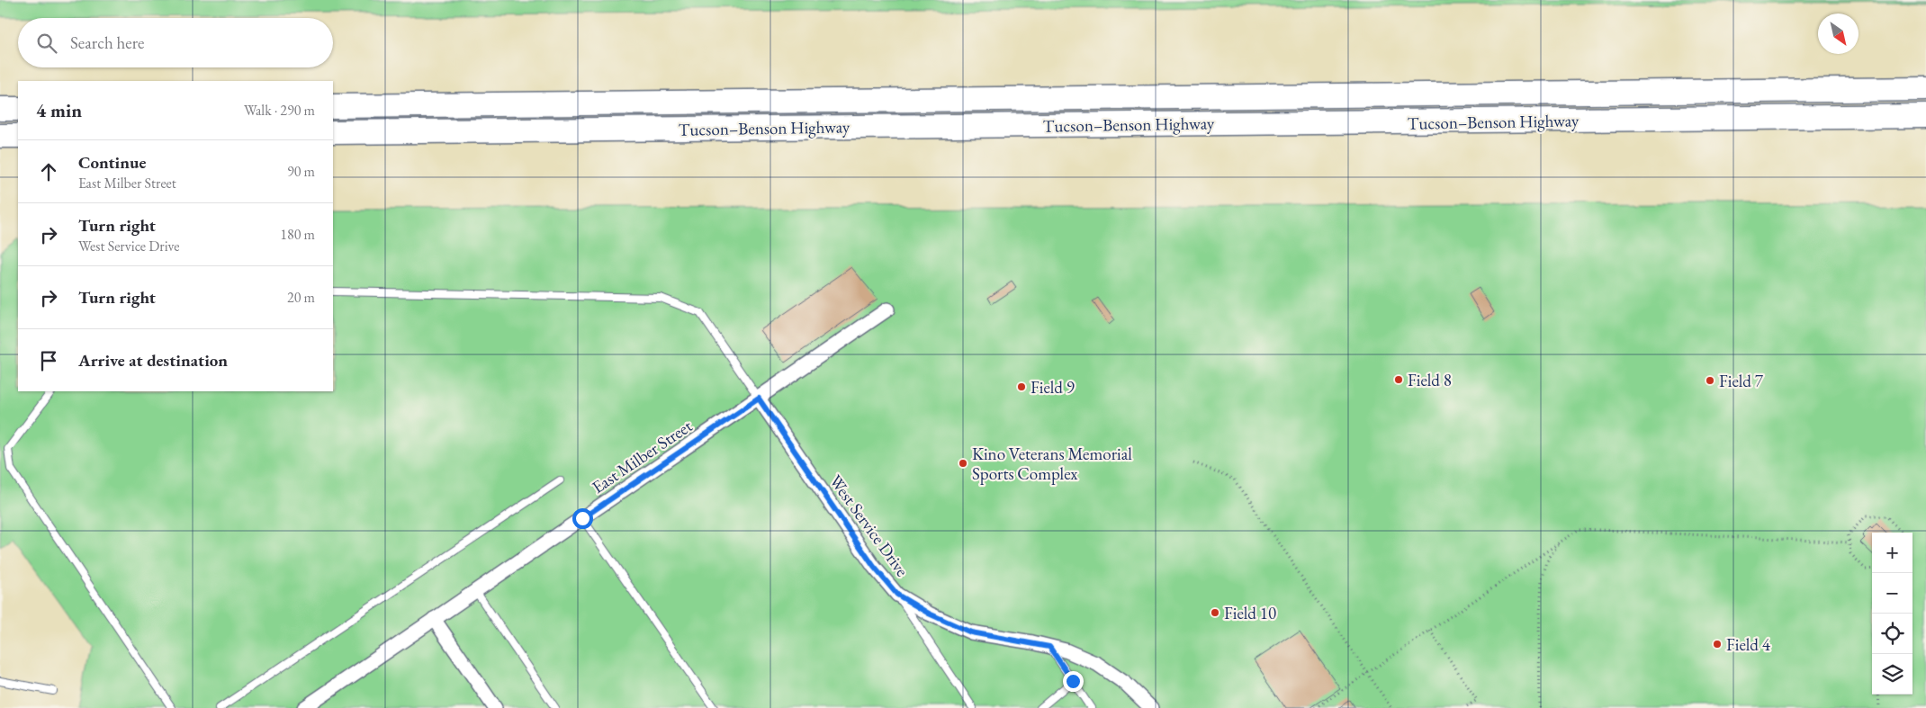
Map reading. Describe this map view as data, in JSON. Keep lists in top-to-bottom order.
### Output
{
  "streets": {
    "highway": ["Tucson–Benson Highway"],
    "street": ["East Milber Street", "West Service Drive"]
  },
  "crossings": [
    ["East Milber Street", "West Service Drive"]
  ],
  "places": [
    "Field 8",
    "Field 7",
    "Field 9",
    "Kino Veterans Memorial Sports Complex",
    "Field 10",
    "Field 4"
  ],
  "north": "bottom right",
  "page": {
    "search": "Search here",
    "heading": ["4 min", "Walk · 290 m"],
    "list": [
      ["Continue", "East Milber Street", "90 m"],
      ["Turn right", "West Service Drive", "180 m"],
      ["Turn right", "20 m"],
      "Arrive at destination"
    ],
    "map_buttons": ["+", "−"]
  }
}
